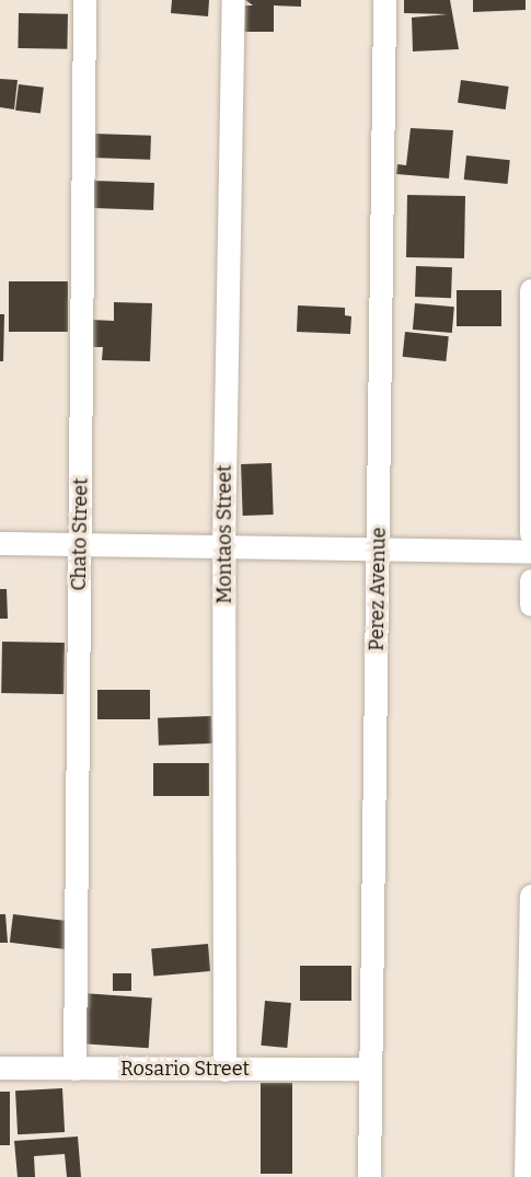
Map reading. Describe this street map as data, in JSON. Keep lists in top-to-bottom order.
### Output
{
  "streets": {
    "street": [
      "Chato Street",
      "Montaos Street",
      "Perez Avenue",
      "Rosario Street"
    ]
  },
  "crossings": [
    ["Chato Street", "Rosario Street"],
    ["Montaos Street", "Rosario Street"],
    ["Perez Avenue", "Rosario Street"]
  ]
}
